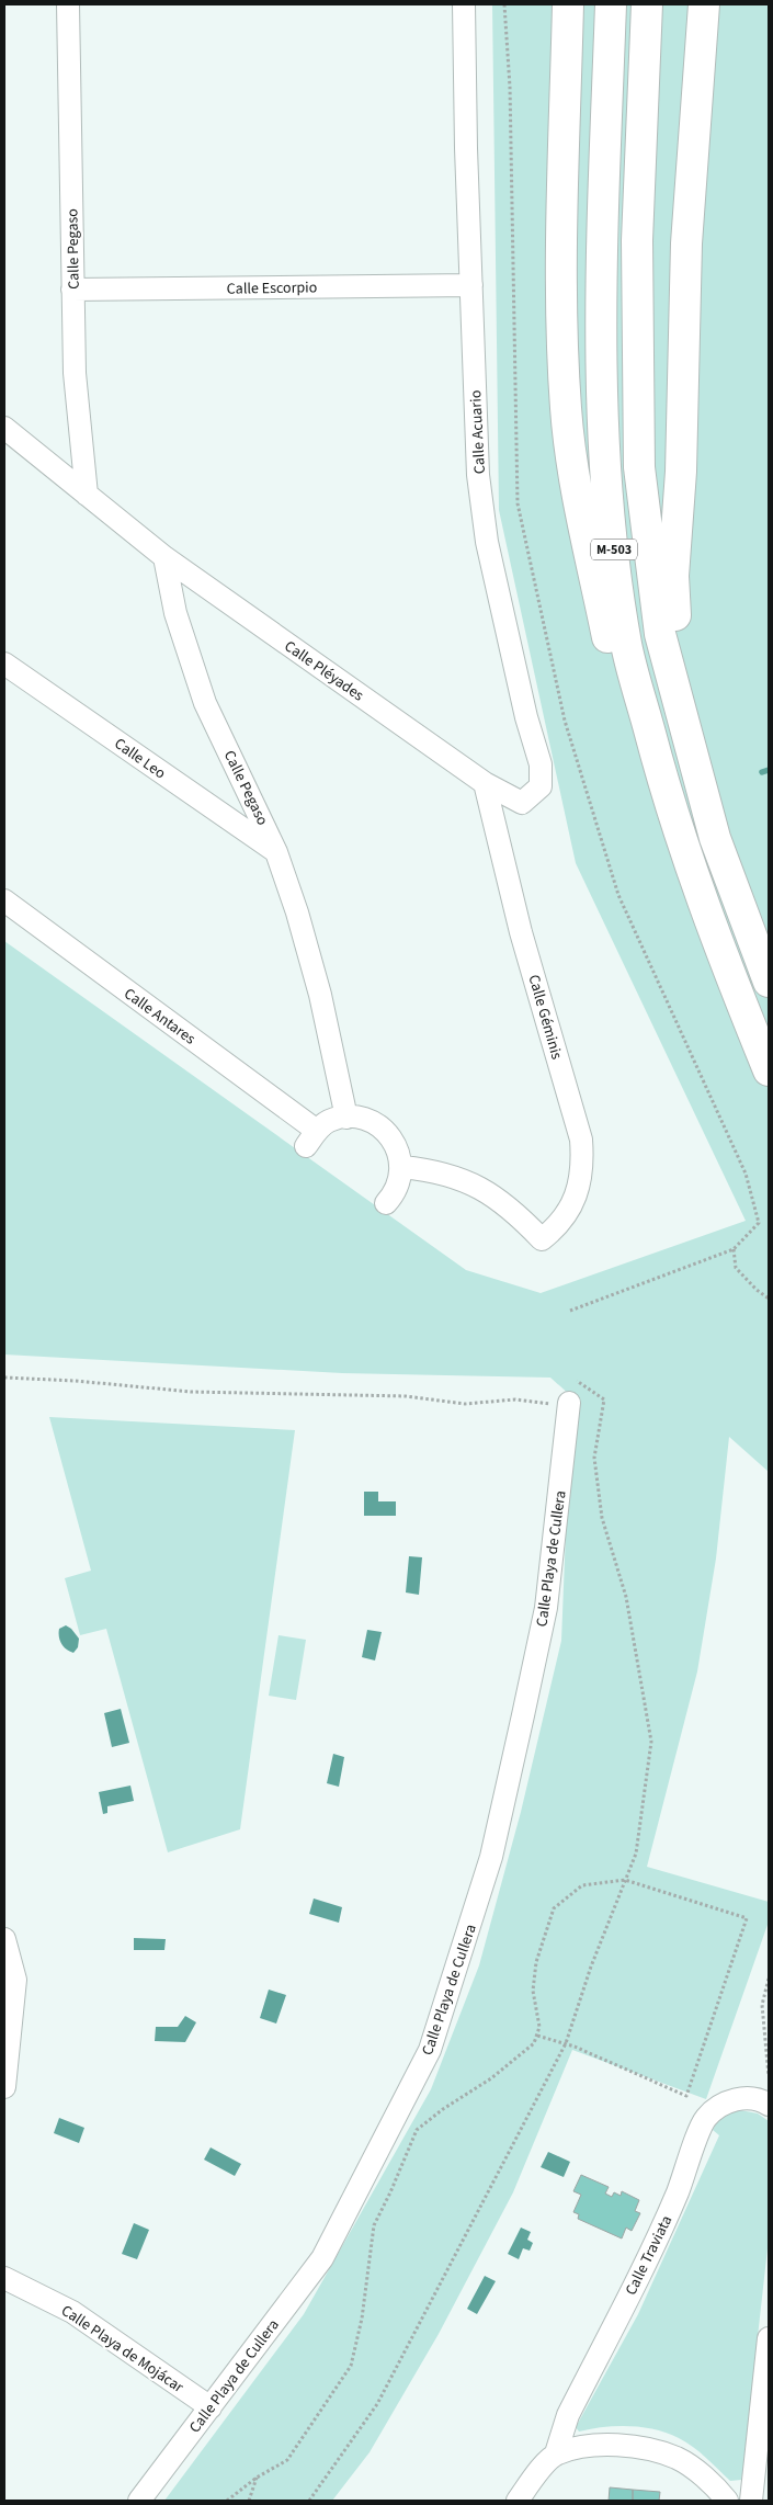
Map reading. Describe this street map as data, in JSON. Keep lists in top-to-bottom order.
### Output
{
  "streets": {
    "highway": ["M-503"],
    "street": [
      "Calle Pegaso",
      "Calle Escorpio",
      "Calle Acuario",
      "Calle Pléyades",
      "Calle Leo",
      "Calle Antares",
      "Calle Géminis",
      "Calle Playa de Cullera",
      "Calle Traviata",
      "Calle Playa de Mojácar"
    ]
  },
  "crossings": [
    ["Calle Pegaso", "Calle Escorpio"],
    ["Calle Pegaso", "Calle Pléyades"],
    ["Calle Pegaso", "Calle Leo"],
    ["Calle Pegaso", "Calle Antares"],
    ["Calle Escorpio", "Calle Acuario"],
    ["Calle Acuario", "Calle Pléyades"],
    ["Calle Acuario", "Calle Géminis"],
    ["Calle Pléyades", "Calle Géminis"],
    ["Calle Playa de Cullera", "Calle Playa de Mojácar"]
  ]
}
